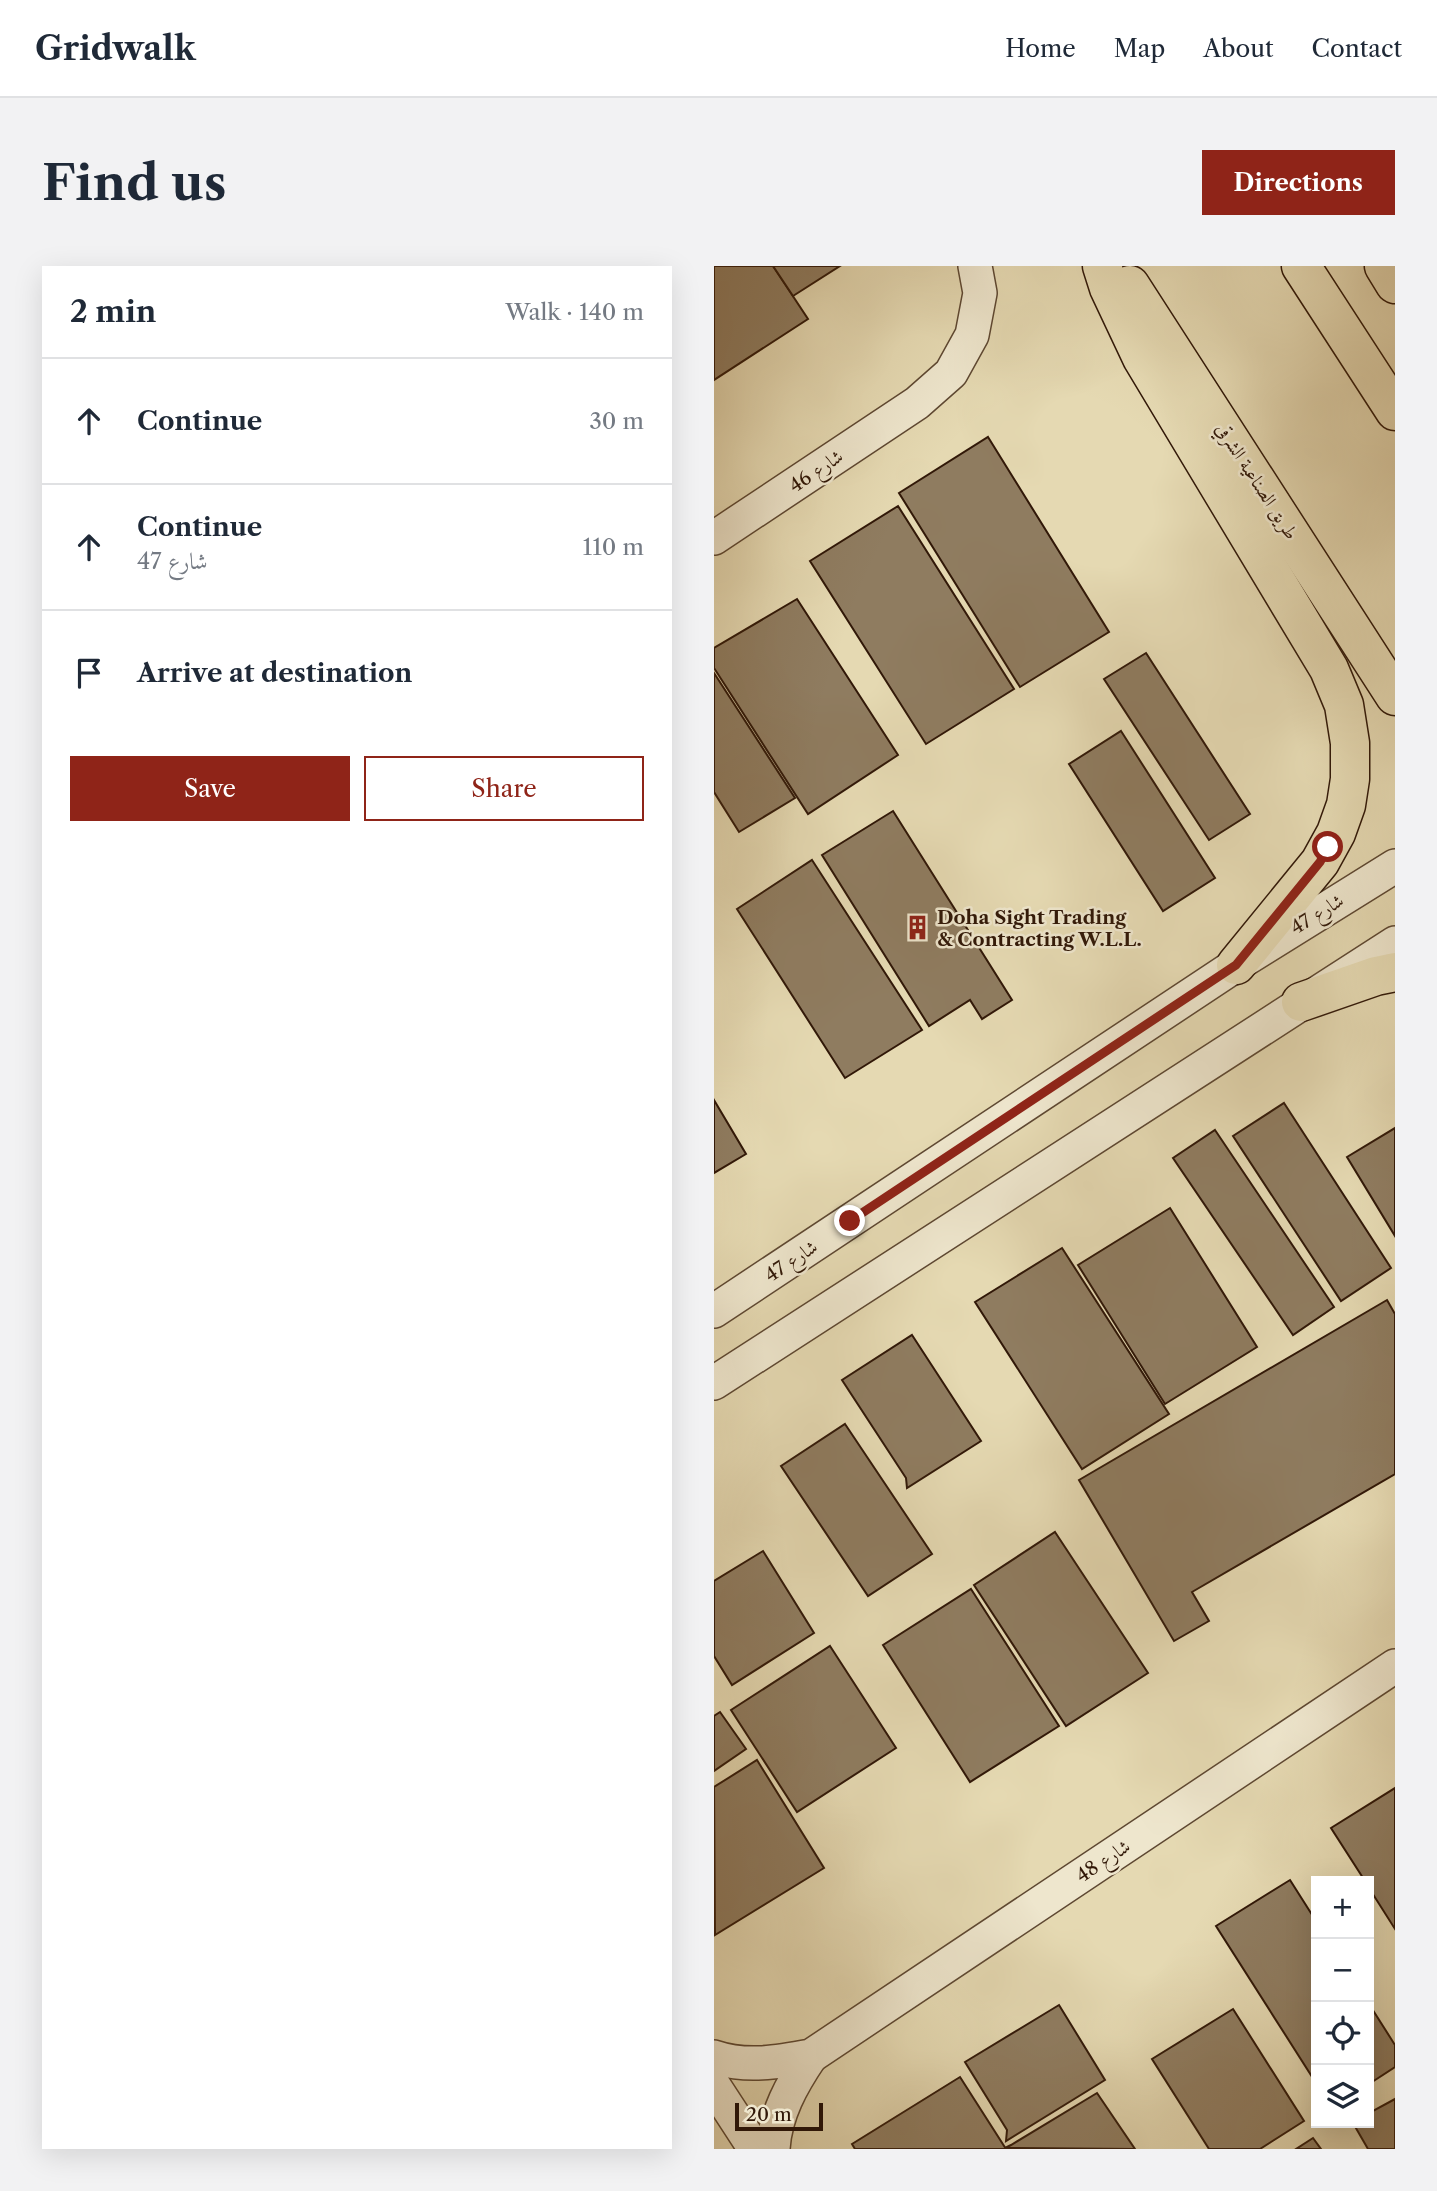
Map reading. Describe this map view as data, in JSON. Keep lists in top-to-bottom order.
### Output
{
  "streets": {
    "main road": ["طريق الصناعية الشرقي"],
    "street": ["شارع 46", "شارع 47", "شارع 48"]
  },
  "places": {
    "building": ["Doha Sight Trading & Contracting W.L.L."]
  },
  "scale_bar": "20 m",
  "page": {
    "header": "Gridwalk",
    "nav": [
      "Home",
      "Map",
      "About",
      "Contact"
    ],
    "buttons": [
      "Directions",
      ["Save", "Share"]
    ],
    "title": "Find us",
    "heading": ["2 min", "Walk · 140 m"],
    "list": [
      ["Continue", "30 m"],
      ["Continue", "شارع 47", "110 m"],
      "Arrive at destination"
    ],
    "map_buttons": ["+", "−"],
    "scale": "20 m"
  }
}
